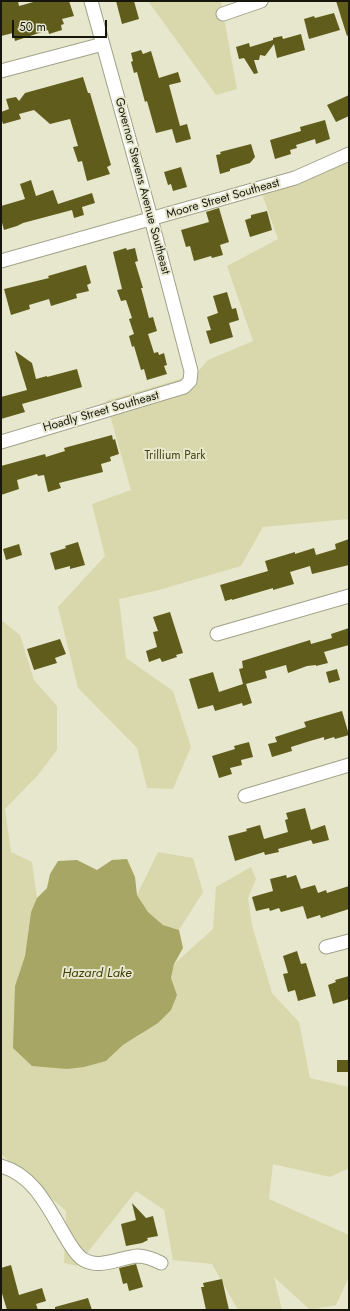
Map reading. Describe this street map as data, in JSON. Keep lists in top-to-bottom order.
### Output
{
  "streets": {
    "street": ["Governor Stevens Avenue Southeast", "Moore Street Southeast", "Hoadly Street Southeast"]
  },
  "crossings": [
    ["Governor Stevens Avenue Southeast", "Moore Street Southeast"],
    ["Governor Stevens Avenue Southeast", "Hoadly Street Southeast"]
  ],
  "water": ["Hazard Lake"],
  "parks": ["Trillium Park"],
  "scale_bar": "50 m"
}
